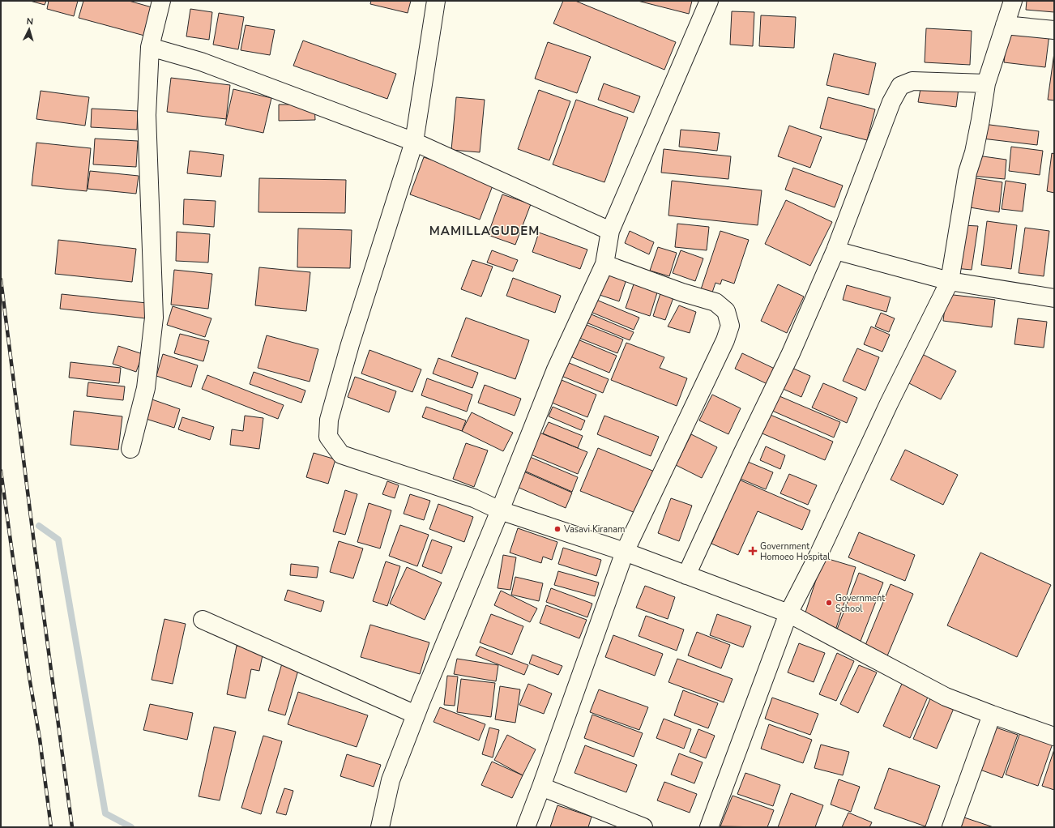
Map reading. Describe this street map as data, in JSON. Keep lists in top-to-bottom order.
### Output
{
  "districts": ["MAMILLAGUDEM"],
  "places": {
    "other": ["Vasavi Kiranam", "Government School"],
    "health": ["Government Homoeo Hospital"]
  },
  "north": "top"
}
